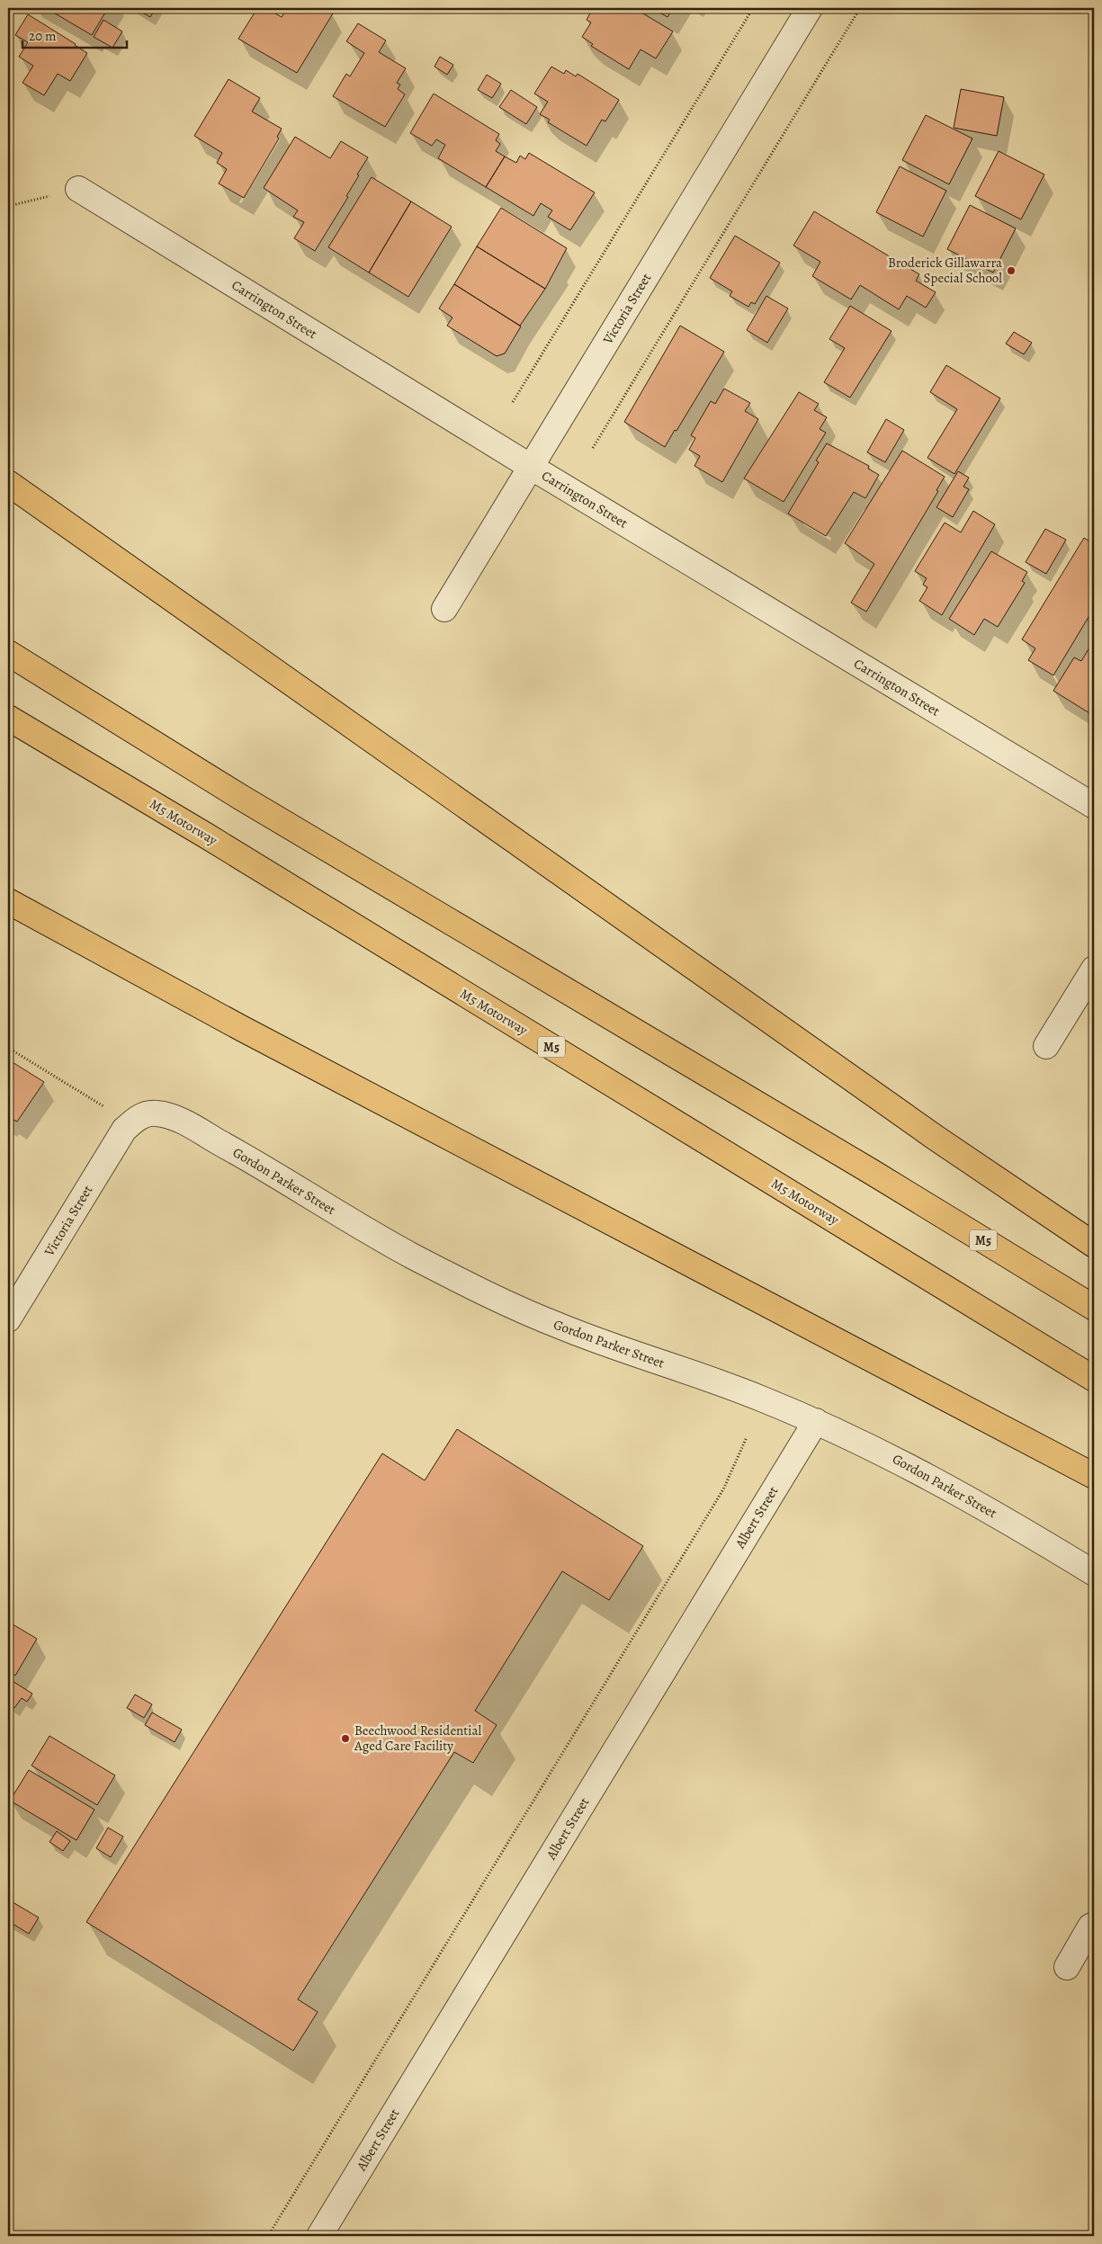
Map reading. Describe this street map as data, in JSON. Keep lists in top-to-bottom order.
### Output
{
  "streets": {
    "highway": ["M5 Motorway", "M5"],
    "street": [
      "Victoria Street",
      "Carrington Street",
      "Gordon Parker Street",
      "Albert Street"
    ]
  },
  "crossings": [
    ["Victoria Street", "Carrington Street"],
    ["Victoria Street", "Gordon Parker Street"],
    ["Gordon Parker Street", "Albert Street"]
  ],
  "places": ["Broderick Gillawarra Special School", "Beechwood Residential Aged Care Facility"],
  "scale_bar": "20 m"
}
